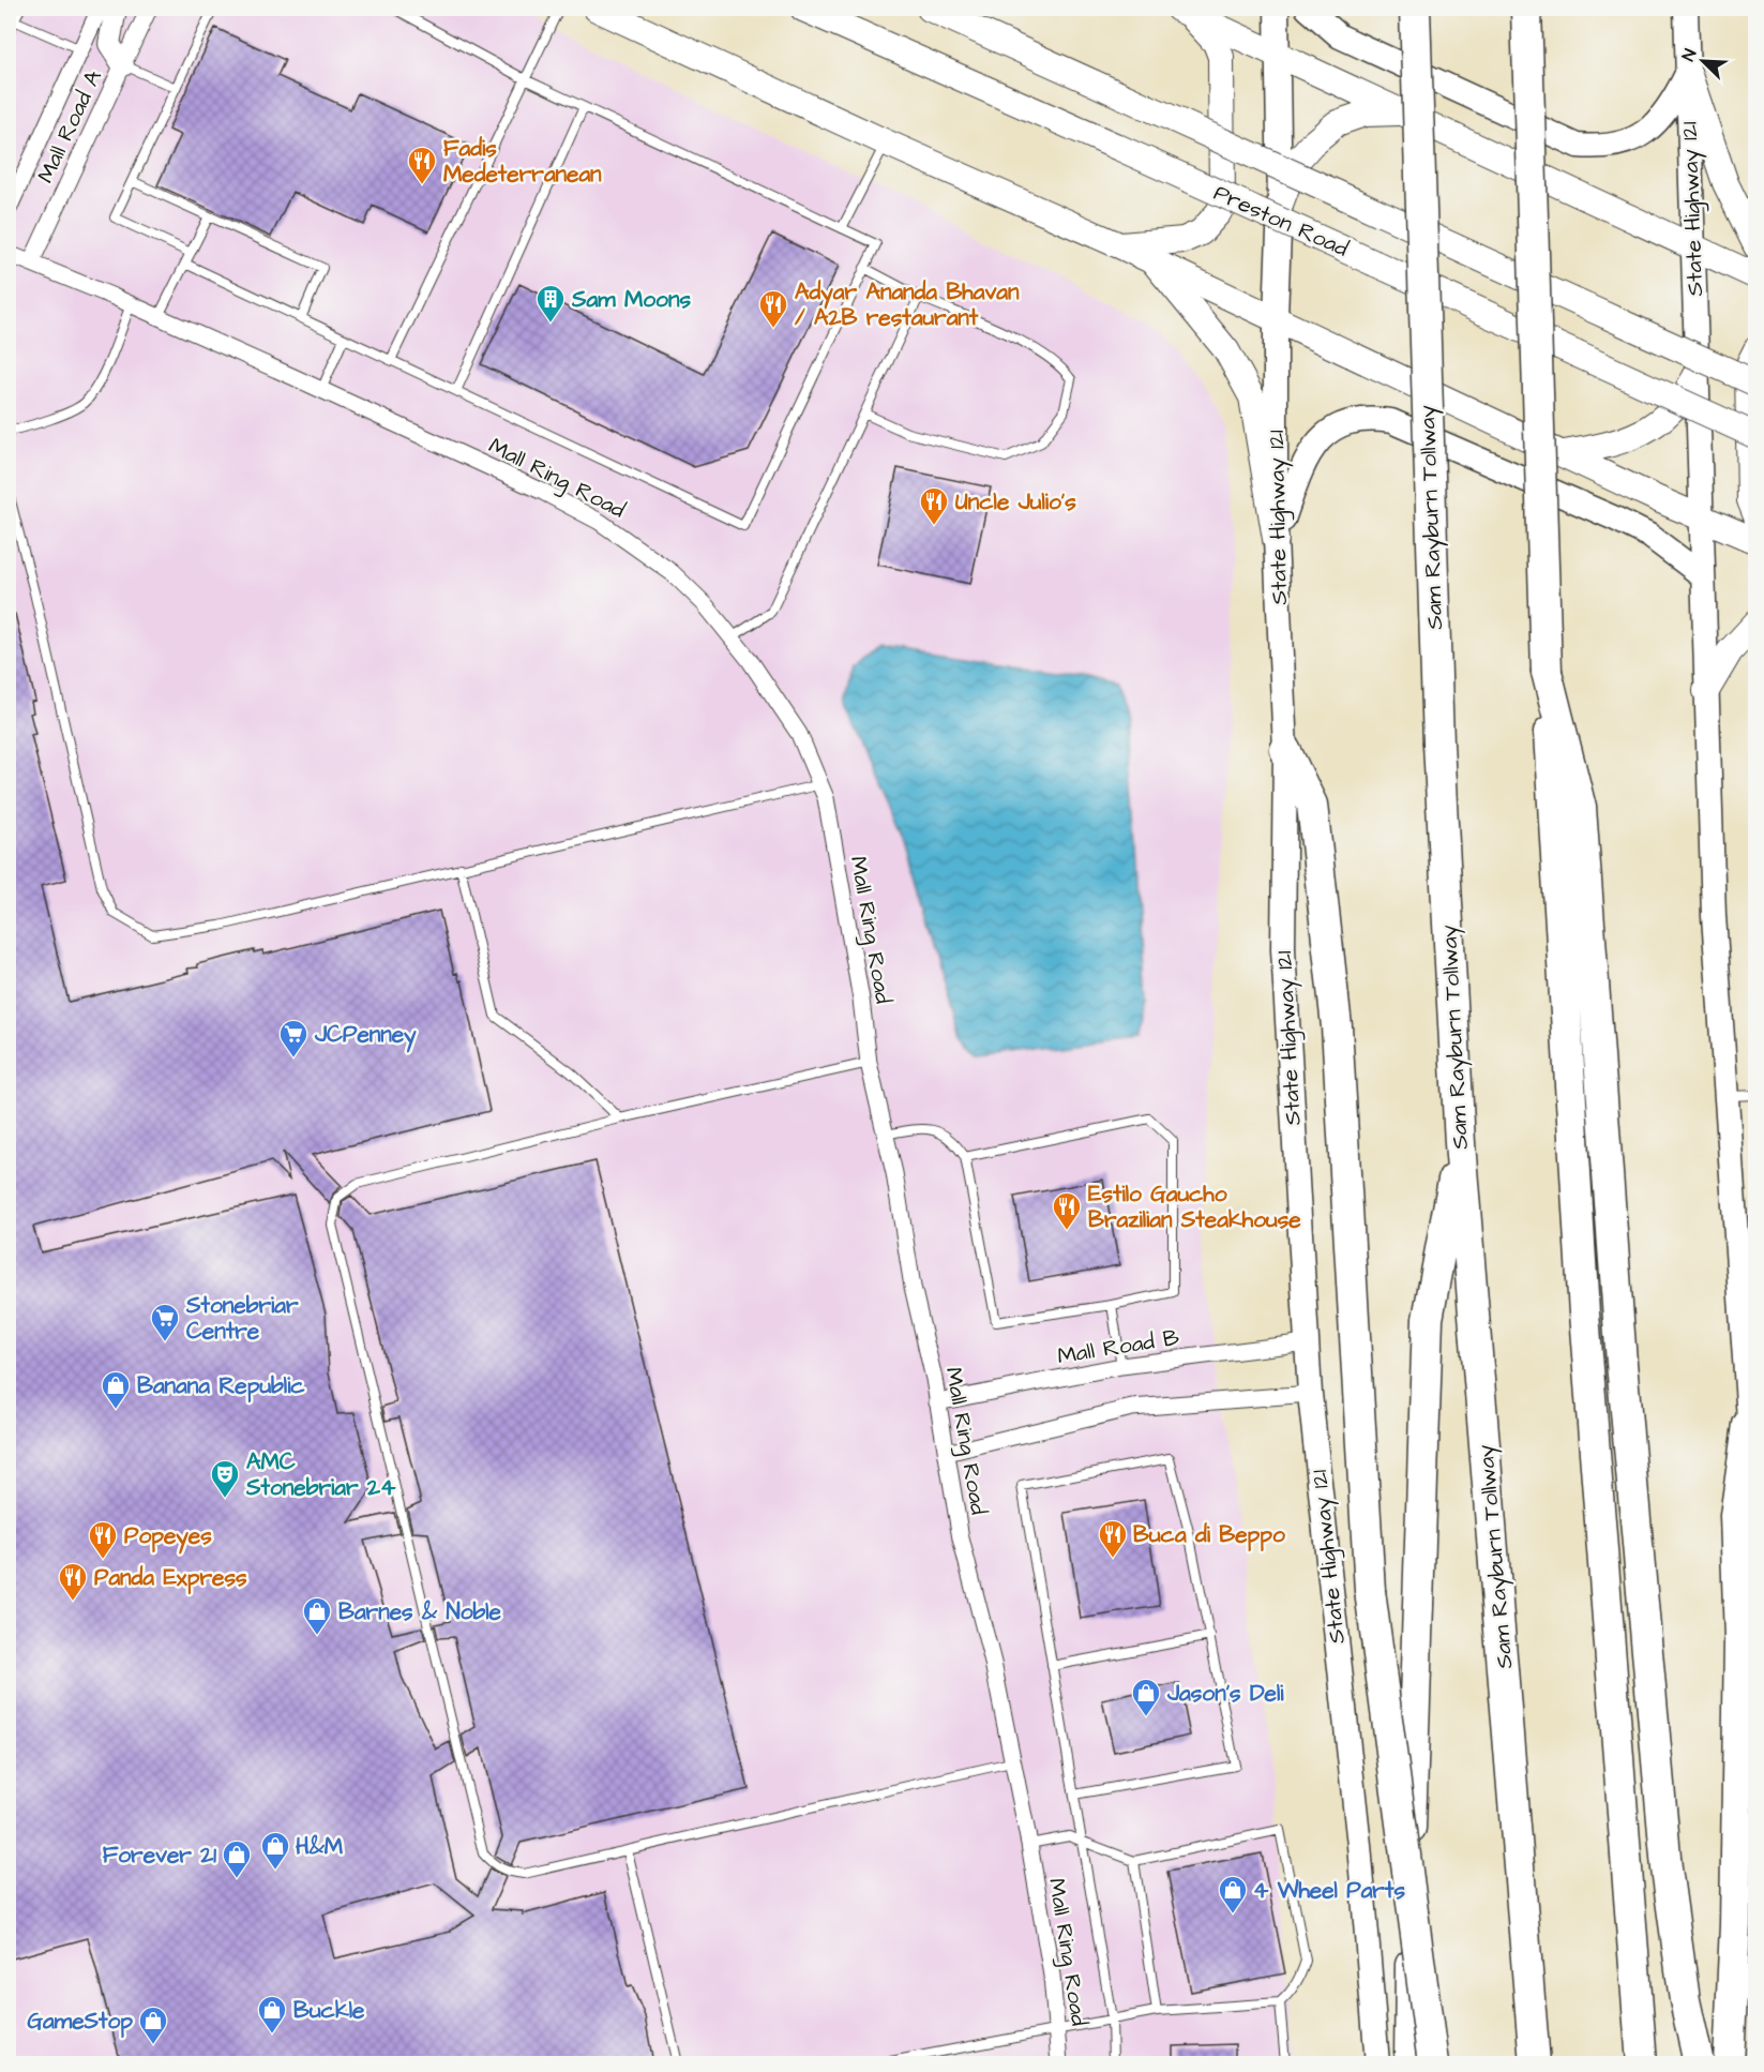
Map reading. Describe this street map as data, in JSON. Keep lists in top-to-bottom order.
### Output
{
  "streets": {
    "highway": ["Sam Rayburn Tollway"],
    "main road": ["State Highway 121", "Preston Road"],
    "street": ["Mall Road A", "Mall Ring Road", "Mall Road B"]
  },
  "crossings": [
    ["Mall Road A", "Mall Ring Road"],
    ["State Highway 121", "Mall Road B"],
    ["Mall Ring Road", "Mall Road B"]
  ],
  "places": {
    "restaurant": [
      "Fadis Medeterranean",
      "Adyar Ananda Bhavan / A2B restaurant",
      "Uncle Julio's",
      "Estilo Gaucho Brazilian Steakhouse",
      "Buca di Beppo",
      "Popeyes",
      "Panda Express"
    ],
    "building": ["Sam Moons"],
    "supermarket": ["JCPenney", "Stonebriar Centre"],
    "shop": [
      "Banana Republic",
      "Barnes & Noble",
      "Jason's Deli",
      "H&M",
      "Forever 21",
      "4 Wheel Parts",
      "Buckle",
      "GameStop"
    ],
    "theatre": ["AMC Stonebriar 24"]
  },
  "north": "top left"
}
